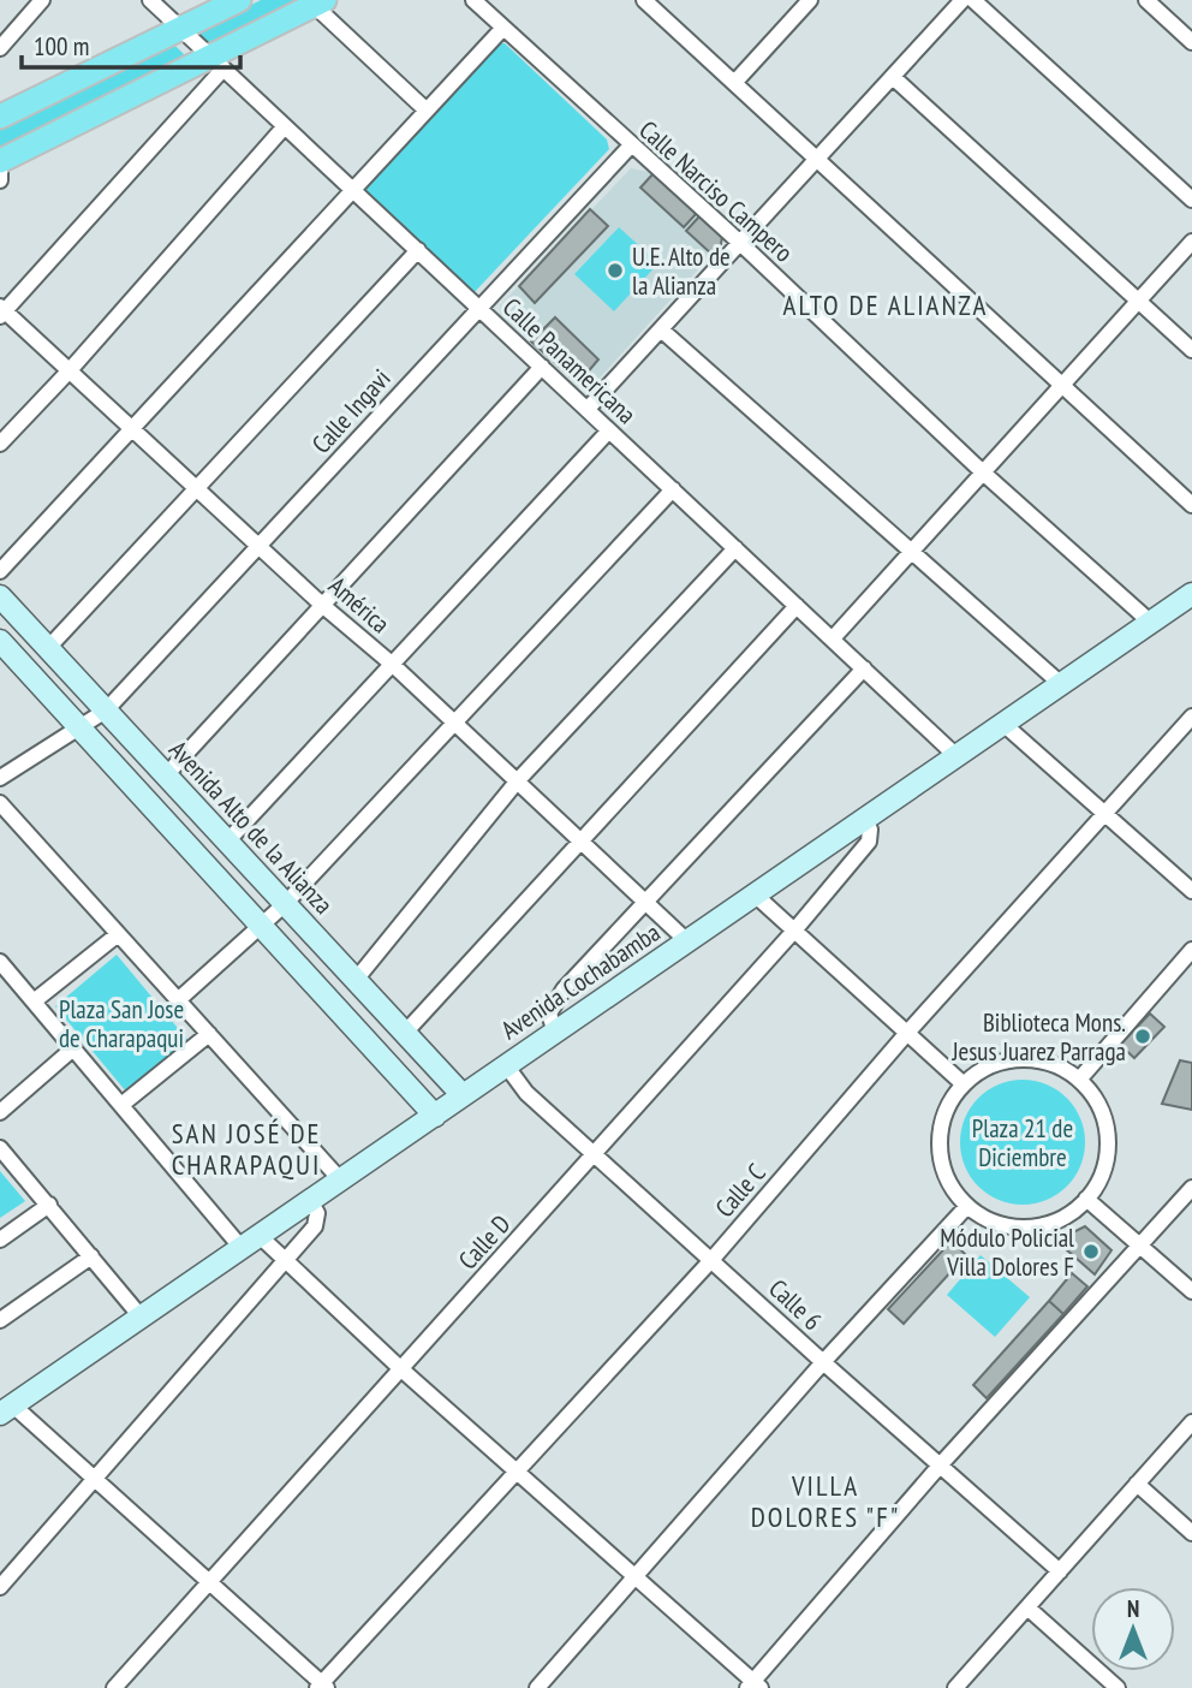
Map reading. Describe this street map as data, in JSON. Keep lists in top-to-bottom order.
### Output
{
  "streets": {
    "street": [
      "Calle Narciso Campero",
      "Calle Panamericana",
      "Calle Ingavi",
      "América",
      "Avenida Alto de la Alianza",
      "Avenida Cochabamba",
      "Calle C",
      "Calle D",
      "Calle 6"
    ]
  },
  "crossings": [
    ["Calle Narciso Campero", "Calle Ingavi"],
    ["Calle Narciso Campero", "Avenida Cochabamba"],
    ["Calle Panamericana", "Calle Ingavi"],
    ["Calle Panamericana", "Avenida Cochabamba"],
    ["Calle Ingavi", "América"],
    ["Calle Ingavi", "Avenida Alto de la Alianza"],
    ["América", "Avenida Cochabamba"],
    ["Avenida Alto de la Alianza", "Avenida Cochabamba"],
    ["Avenida Cochabamba", "Calle D"],
    ["Avenida Cochabamba", "Calle 6"],
    ["Calle C", "Calle 6"],
    ["Calle D", "Calle 6"]
  ],
  "districts": ["ALTO DE ALIANZA", "SAN JOSÉ DE CHARAPAQUI", "VILLA DOLORES \"F\""],
  "parks": ["Plaza San Jose de Charapaqui", "Plaza 21 de Diciembre"],
  "places": ["U.E. Alto de la Alianza", "Biblioteca Mons. Jesus Juarez Parraga", "Módulo Policial Villa Dolores F"],
  "scale_bar": "100 m",
  "north": "top"
}
